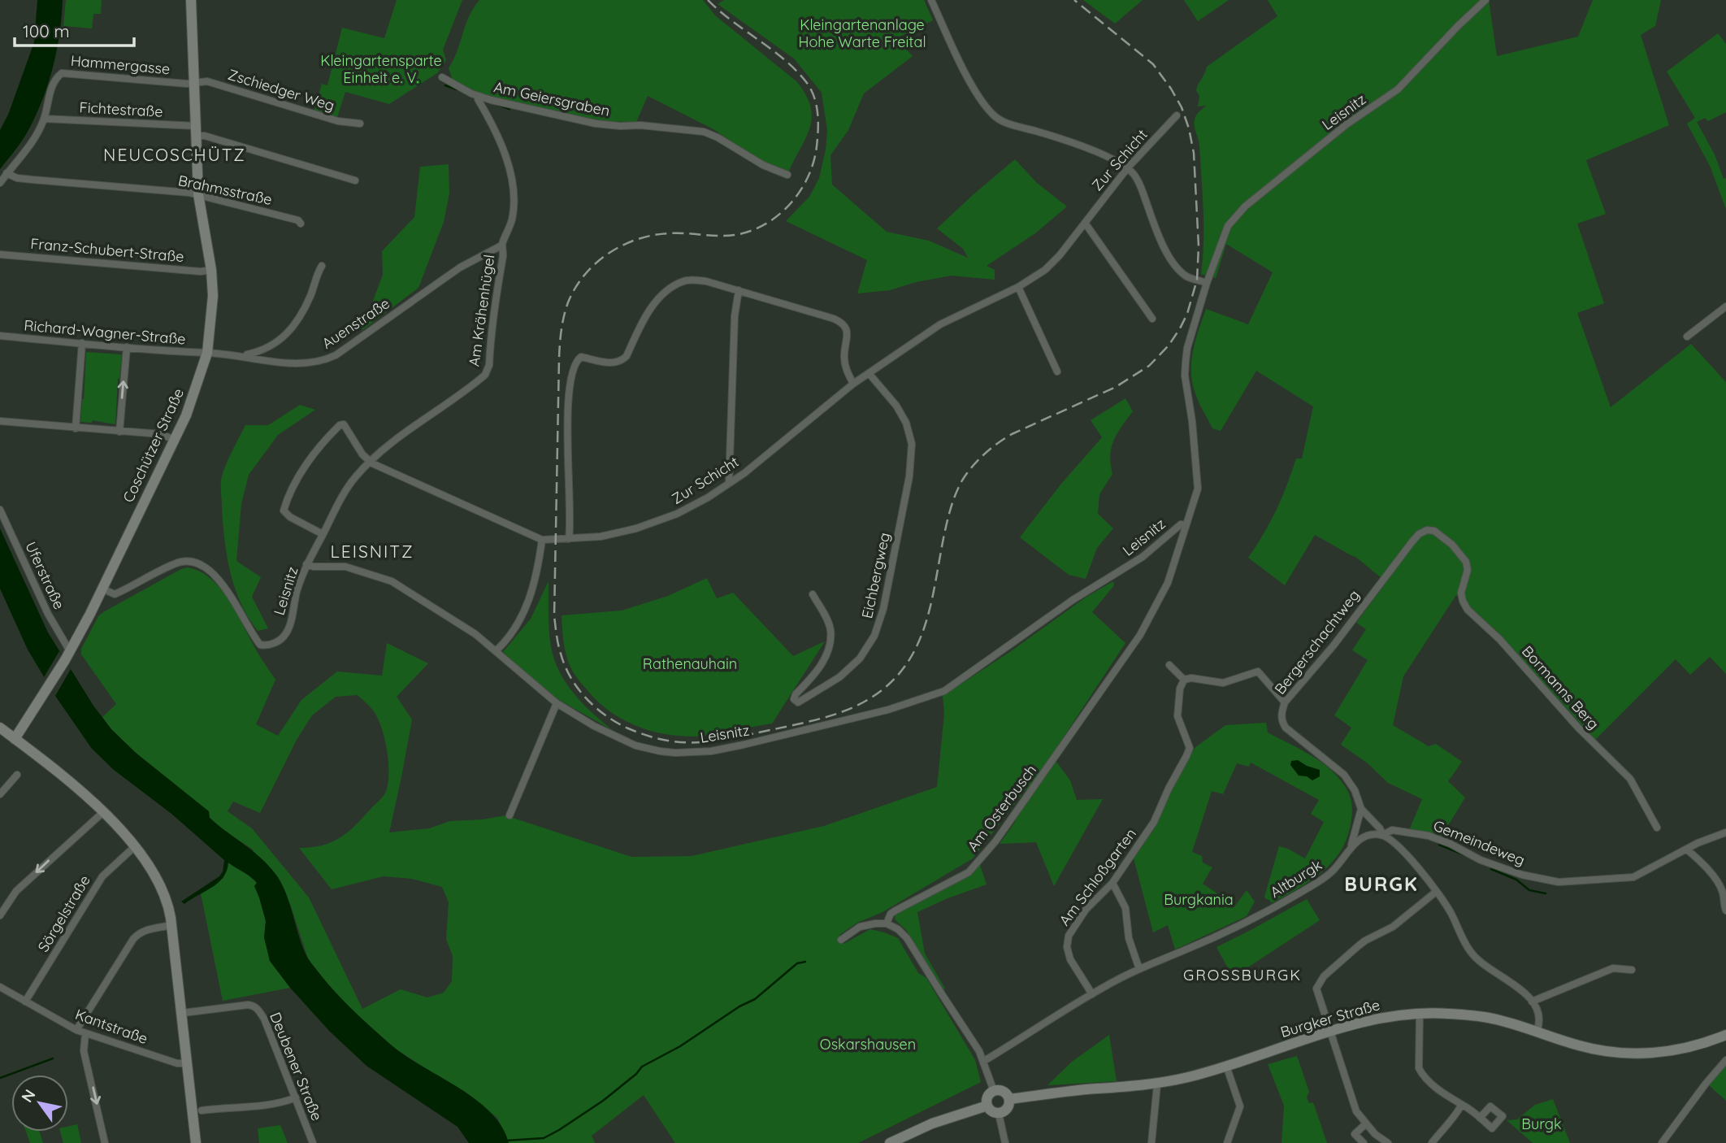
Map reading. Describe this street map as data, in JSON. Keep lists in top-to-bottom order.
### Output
{
  "streets": {
    "street": [
      "Hammergasse",
      "Zschiedger Weg",
      "Am Geiersgraben",
      "Fichtestraße",
      "Leisnitz",
      "Zur Schicht",
      "Brahmsstraße",
      "Franz-Schubert-Straße",
      "Am Krähenhügel",
      "Auenstraße",
      "Richard-Wagner-Straße",
      "Coschützer Straße",
      "Uferstraße",
      "Eichbergweg",
      "Bergerschachtweg",
      "Bormanns Berg",
      "Am Osterbusch",
      "Gemeindeweg",
      "Am Schloßgarten",
      "Altburgk",
      "Sörgelstraße",
      "Burgker Straße",
      "Kantstraße",
      "Deubener Straße"
    ]
  },
  "crossings": [
    ["Hammergasse", "Zschiedger Weg"],
    ["Hammergasse", "Fichtestraße"],
    ["Hammergasse", "Coschützer Straße"],
    ["Zschiedger Weg", "Coschützer Straße"],
    ["Am Geiersgraben", "Am Krähenhügel"],
    ["Fichtestraße", "Coschützer Straße"],
    ["Leisnitz", "Am Krähenhügel"],
    ["Leisnitz", "Coschützer Straße"],
    ["Leisnitz", "Am Osterbusch"],
    ["Zur Schicht", "Am Krähenhügel"],
    ["Zur Schicht", "Eichbergweg"],
    ["Brahmsstraße", "Coschützer Straße"],
    ["Franz-Schubert-Straße", "Coschützer Straße"],
    ["Am Krähenhügel", "Auenstraße"],
    ["Auenstraße", "Richard-Wagner-Straße"],
    ["Auenstraße", "Coschützer Straße"],
    ["Richard-Wagner-Straße", "Coschützer Straße"],
    ["Coschützer Straße", "Uferstraße"],
    ["Bergerschachtweg", "Bormanns Berg"],
    ["Bergerschachtweg", "Gemeindeweg"],
    ["Bergerschachtweg", "Altburgk"],
    ["Gemeindeweg", "Altburgk"],
    ["Am Schloßgarten", "Altburgk"],
    ["Sörgelstraße", "Kantstraße"]
  ],
  "districts": [
    "NEUCOSCHÜTZ",
    "LEISNITZ",
    "BURGK",
    "GROSSBURGK"
  ],
  "parks": [
    "Kleingartenanlage Hohe Warte Freital",
    "Kleingartensparte Einheit e. V.",
    "Rathenauhain",
    "Burgkania",
    "Oskarshausen",
    "Burgk"
  ],
  "scale_bar": "100 m",
  "north": "top left"
}
